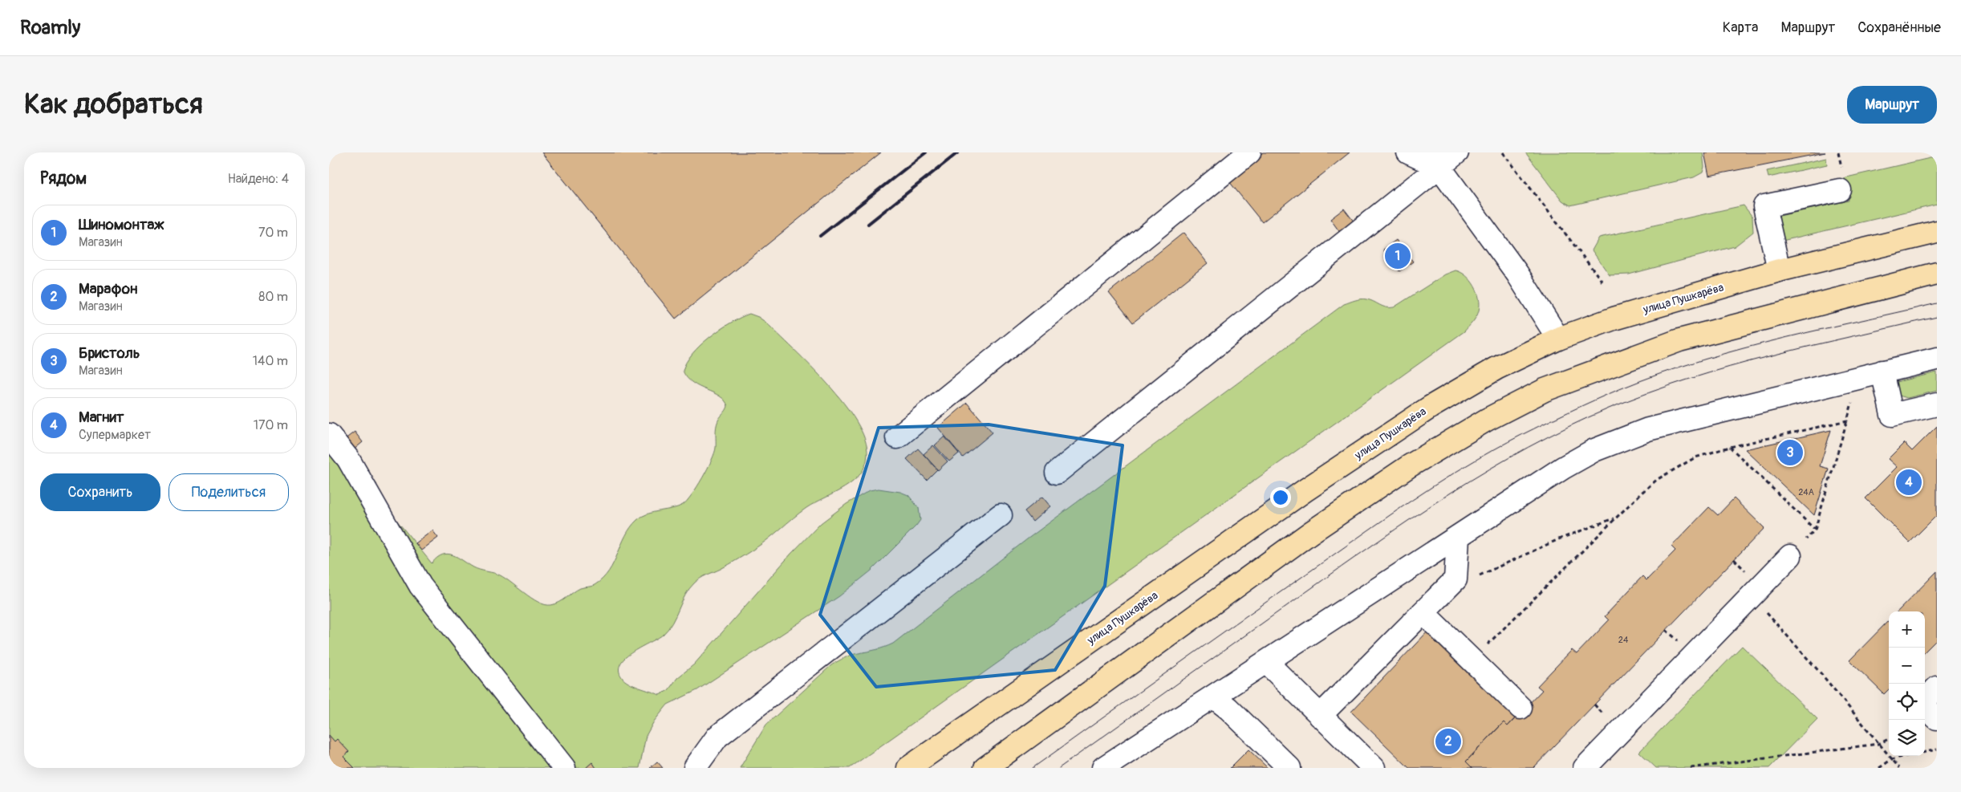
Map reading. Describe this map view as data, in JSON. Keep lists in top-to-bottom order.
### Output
{
  "streets": {
    "main road": ["улица Пушкарёва"]
  },
  "house_numbers": ["24А", "24"],
  "page": {
    "header": "Roamly",
    "nav": ["Карта", "Маршрут", "Сохранённые"],
    "buttons": [
      "Маршрут",
      ["Сохранить", "Поделиться"]
    ],
    "title": "Как добраться",
    "heading": ["Рядом", "Найдено: 4"],
    "list": [
      {
        "mark": "1",
        "name": "Шиномонтаж",
        "note": "Магазин",
        "value": "70 m"
      },
      {
        "mark": "2",
        "name": "Марафон",
        "note": "Магазин",
        "value": "80 m"
      },
      {
        "mark": "3",
        "name": "Бристоль",
        "note": "Магазин",
        "value": "140 m"
      },
      {
        "mark": "4",
        "name": "Магнит",
        "note": "Супермаркет",
        "value": "170 m"
      }
    ],
    "pins": [
      "1",
      "3",
      "4",
      "2"
    ],
    "map_buttons": ["+", "−"]
  }
}
